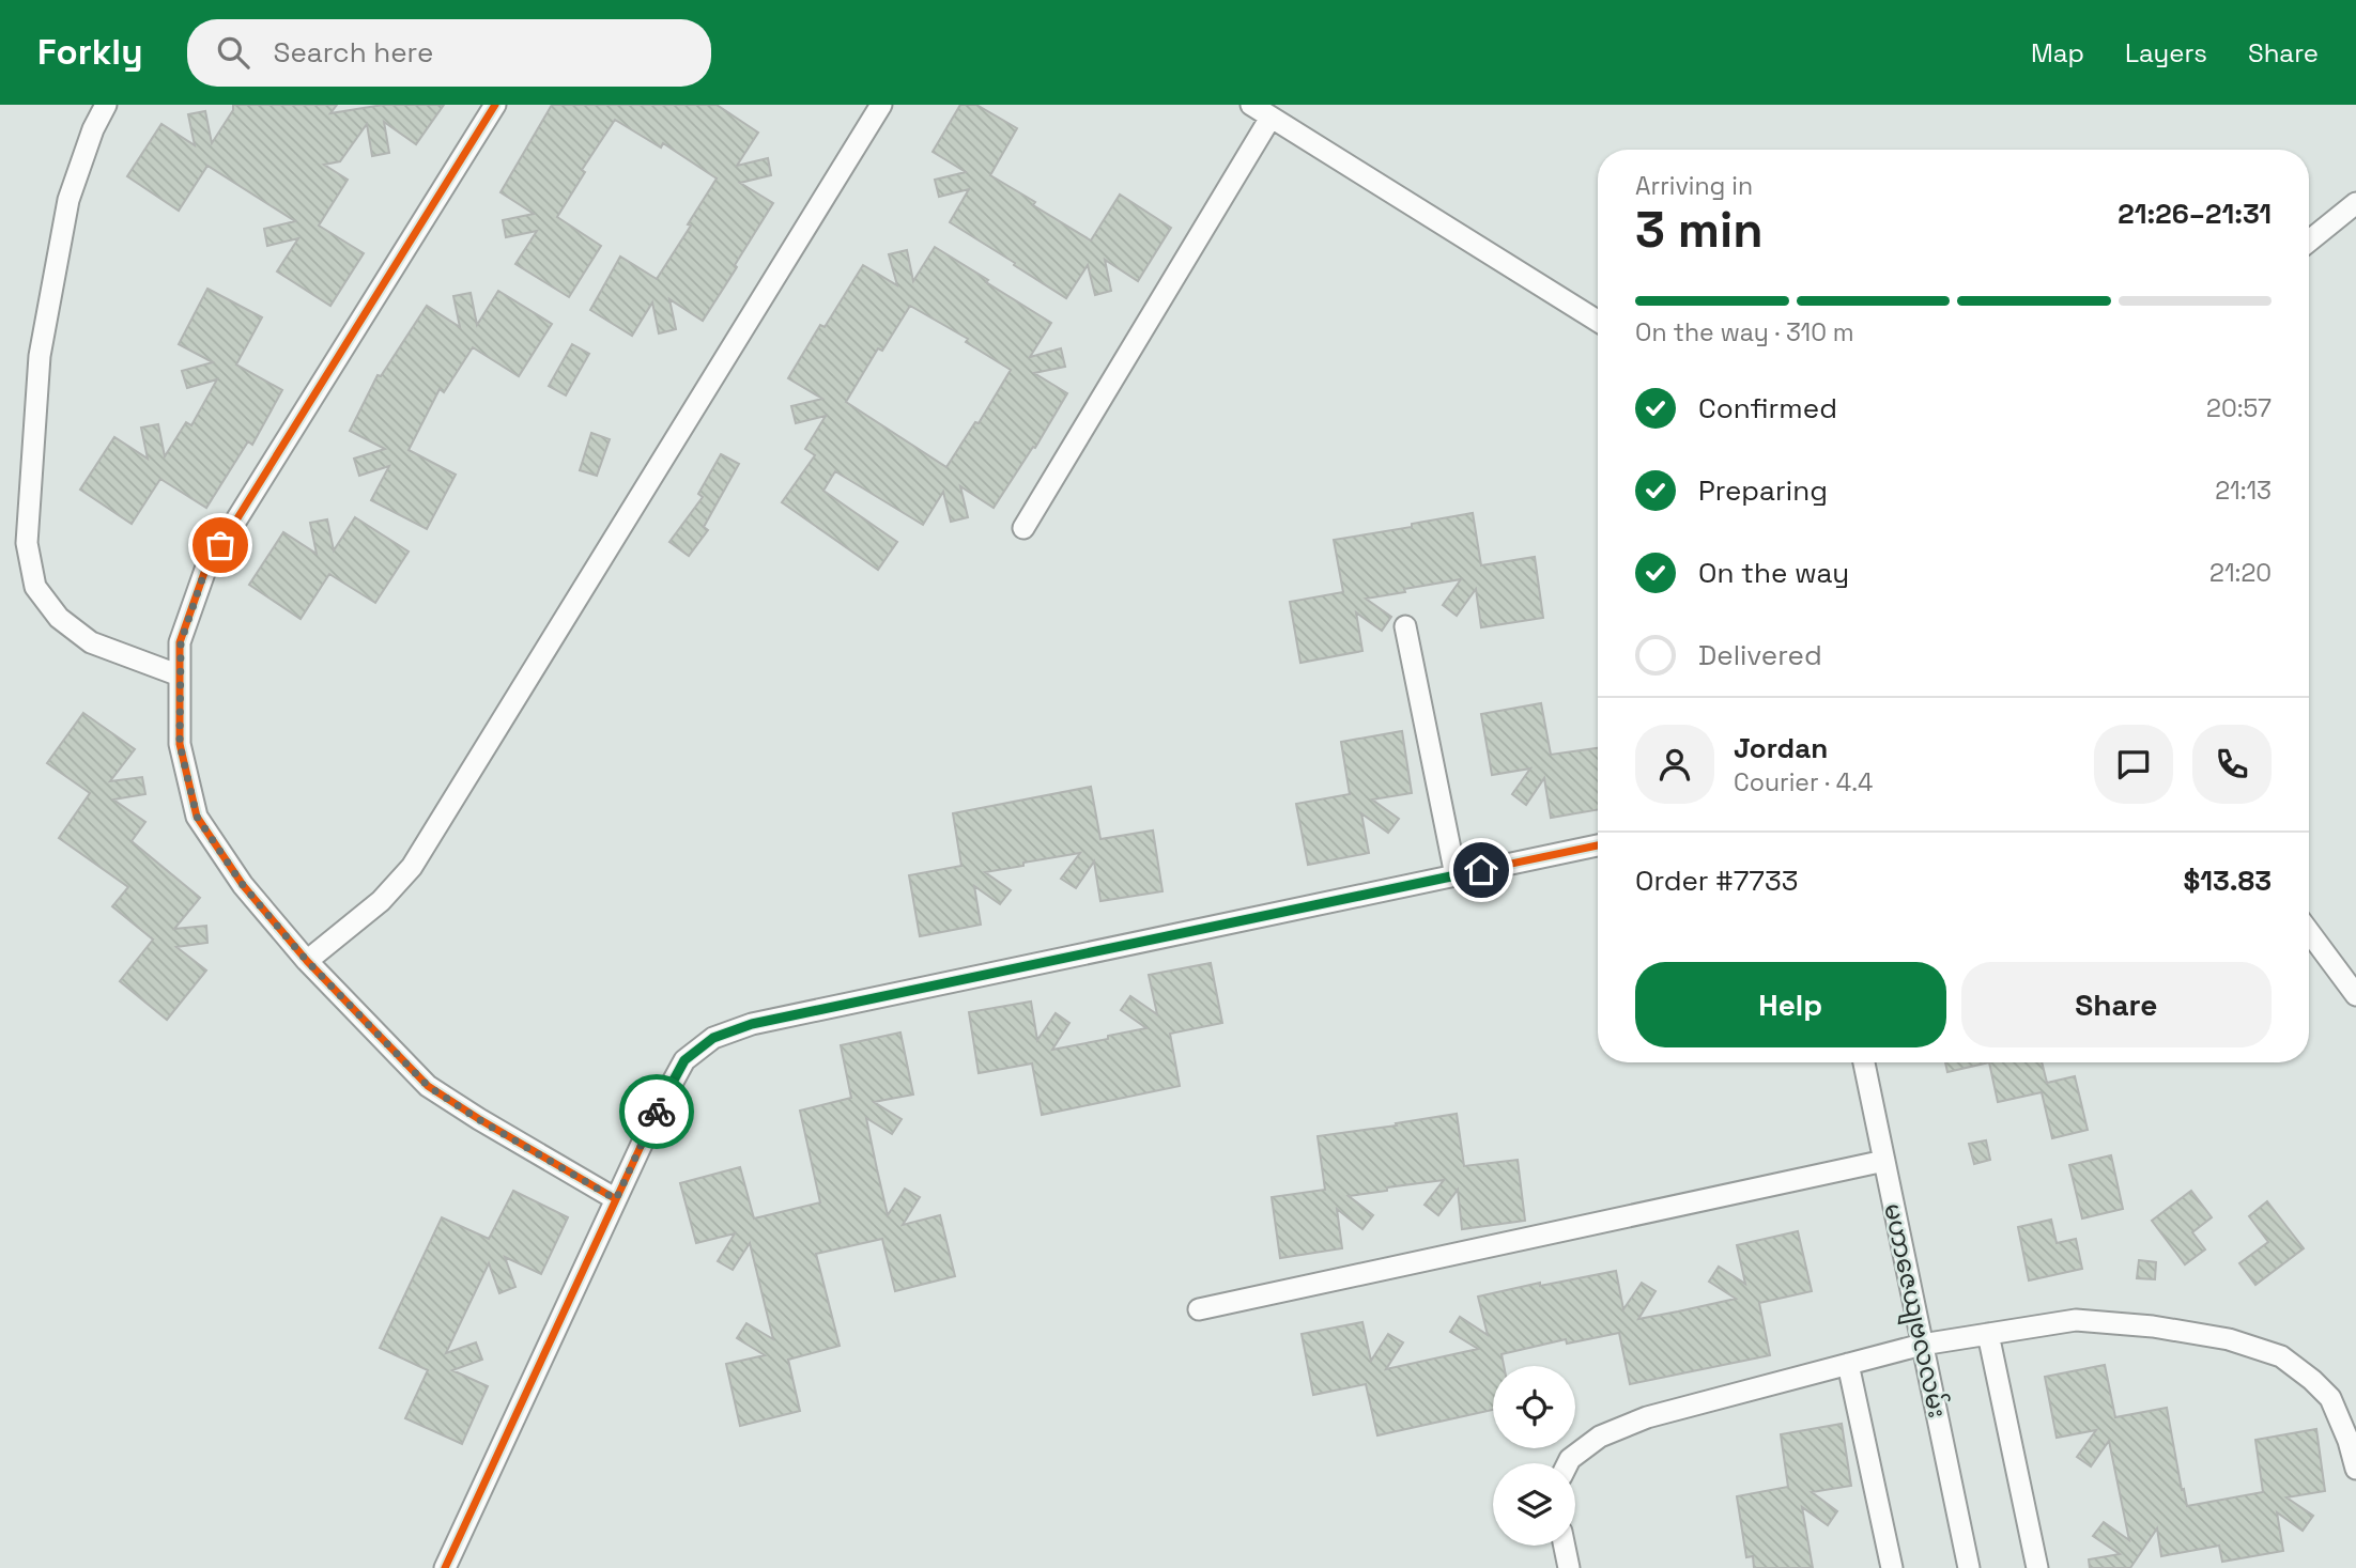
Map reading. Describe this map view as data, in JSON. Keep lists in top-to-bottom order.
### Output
{
  "streets": {
    "street": ["မဟာဇေယျဗလလမ်း"]
  },
  "page": {
    "header": "Forkly",
    "search": "Search here",
    "nav": ["Map", "Layers", "Share"],
    "heading": ["3 min", "Arriving in", "21:26–21:31"],
    "panel": [
      "Jordan",
      "Courier · 4.4",
      "Order #7733",
      "$13.83"
    ],
    "bar": "On the way · 310 m",
    "list": [
      ["Confirmed", "20:57"],
      ["Preparing", "21:13"],
      ["On the way", "21:20"],
      "Delivered"
    ],
    "buttons": ["Help", "Share"]
  }
}
